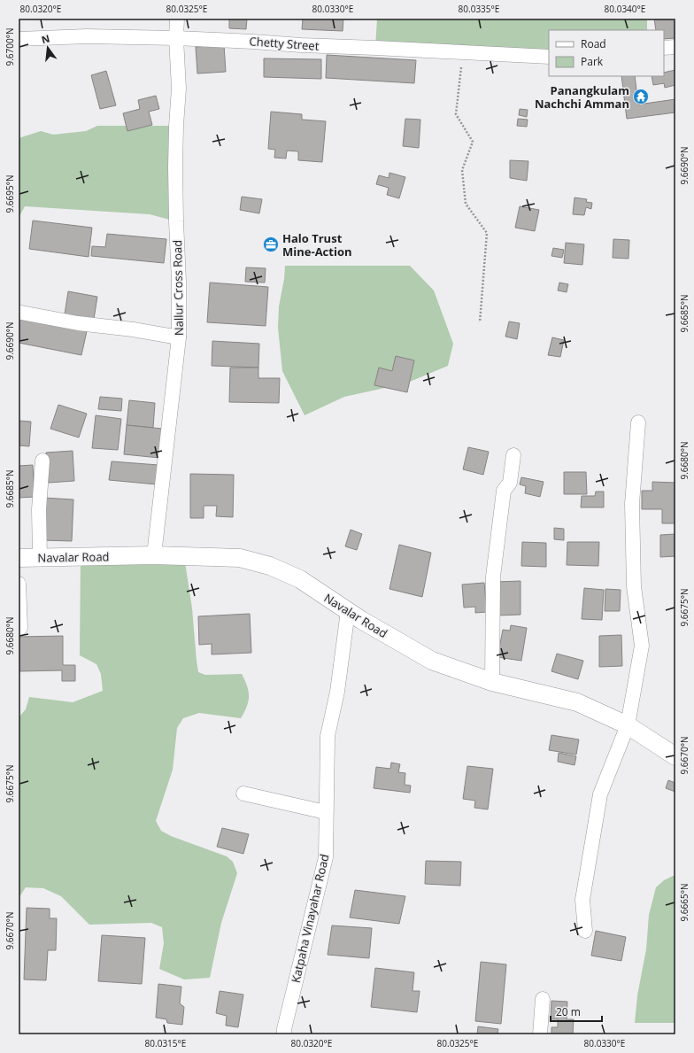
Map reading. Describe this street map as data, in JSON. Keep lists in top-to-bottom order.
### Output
{
  "streets": {
    "street": [
      "Chetty Street",
      "Nallur Cross Road",
      "Navalar Road",
      "Katpaha Vinayahar Road"
    ]
  },
  "crossings": [
    ["Chetty Street", "Nallur Cross Road"],
    ["Nallur Cross Road", "Navalar Road"],
    ["Navalar Road", "Katpaha Vinayahar Road"]
  ],
  "places": {
    "temple": ["Panangkulam Nachchi Amman"],
    "office": ["Halo Trust Mine-Action"]
  },
  "legend": ["Road", "Park"],
  "scale_bar": "20 m",
  "north": "top",
  "coordinates": [
    "80.0320°E",
    "80.0325°E",
    "80.0330°E",
    "80.0335°E",
    "80.0340°E",
    "9.6700°N",
    "9.6690°N",
    "9.6695°N",
    "9.6685°N",
    "9.6680°N",
    "9.6675°N",
    "9.6670°N",
    "9.6665°N",
    "80.0315°E"
  ]
}
